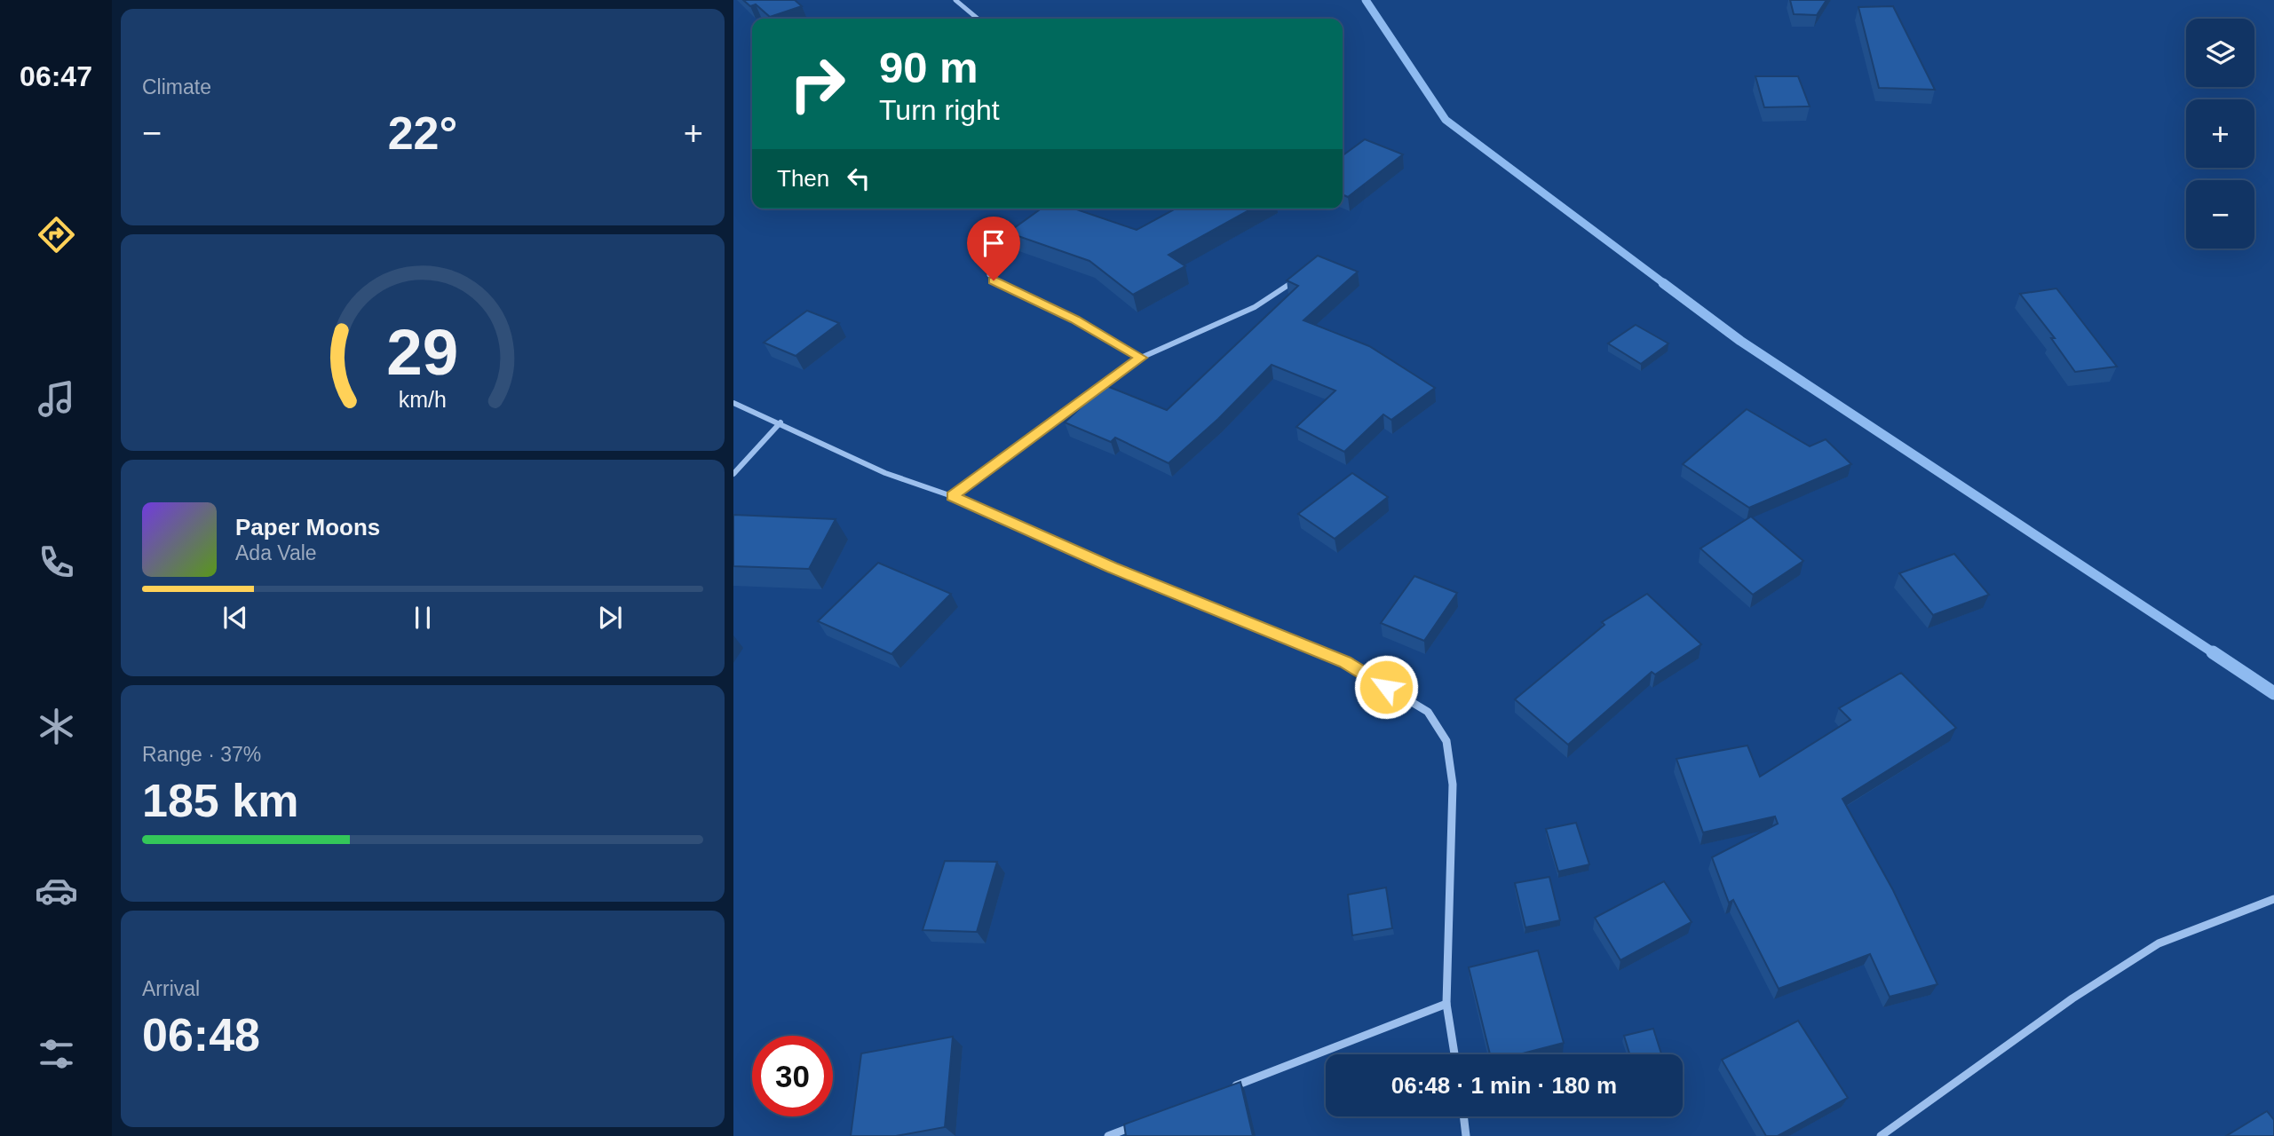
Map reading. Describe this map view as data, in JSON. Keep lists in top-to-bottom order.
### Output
{
  "page": {
    "tabs": "06:47",
    "tile": [
      "Climate",
      ["Range · 37%", "185 km"],
      ["Arrival", "06:48"]
    ],
    "map_buttons": ["+", "−"],
    "turn": ["90 m", "Turn right"],
    "heat": ["−", "22°", "+"],
    "then": "Then",
    "song": ["Paper Moons", "Ada Vale"],
    "limit": "30",
    "trip": "06:48 · 1 min · 180 m",
    "gauge": ["29", "km/h"]
  }
}
